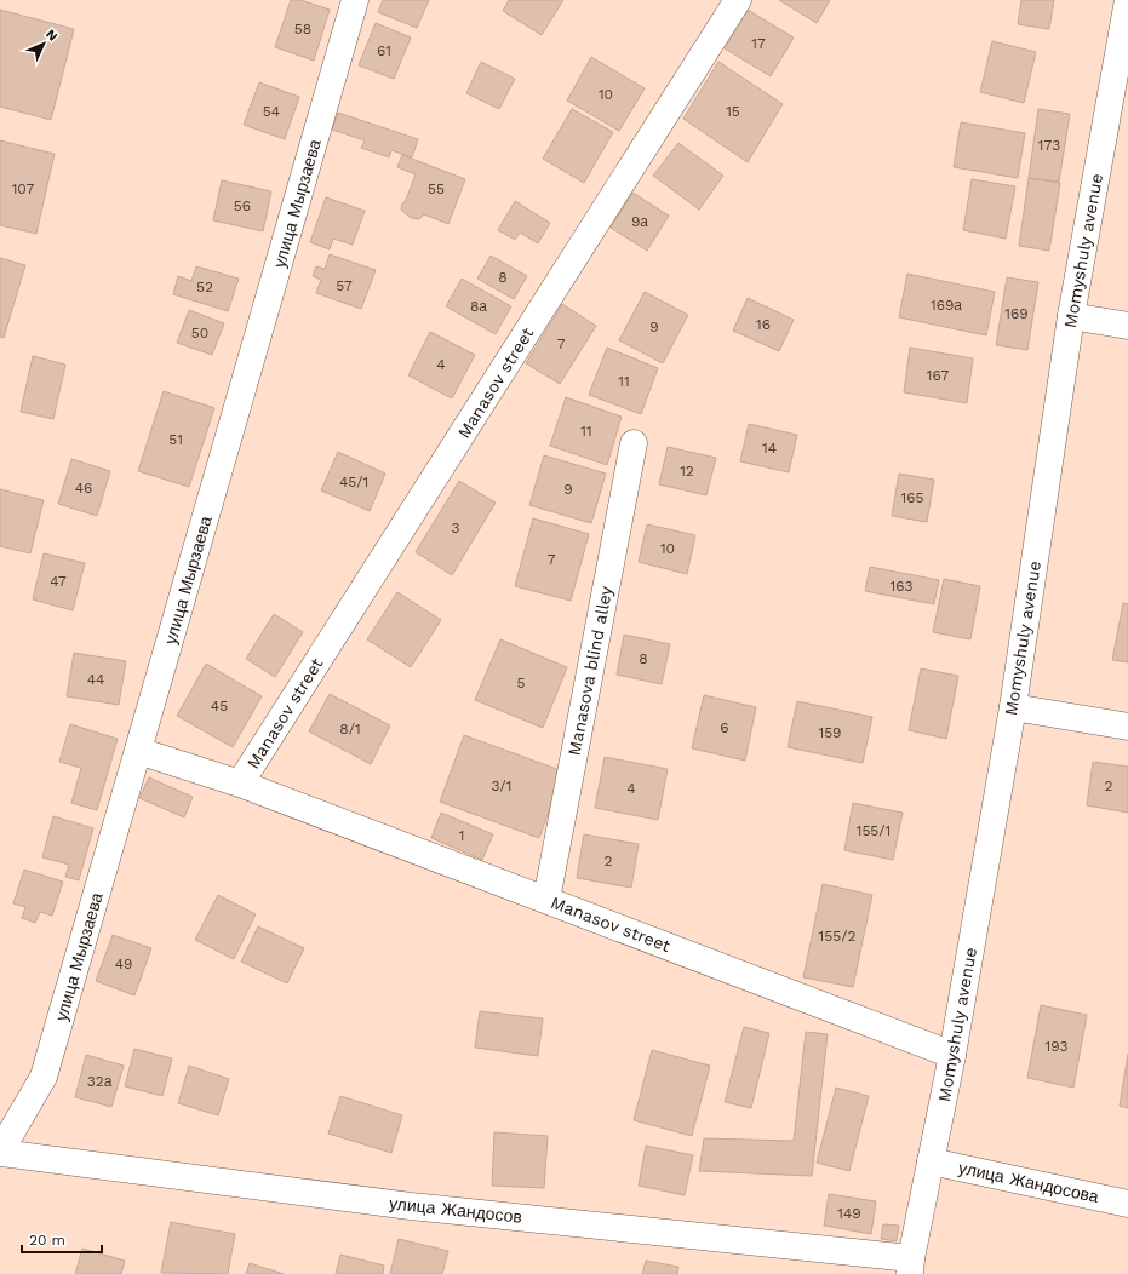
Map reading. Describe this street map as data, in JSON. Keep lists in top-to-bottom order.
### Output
{
  "streets": {
    "street": [
      "улица Мырзаева",
      "Momyshuly avenue",
      "Manasov street",
      "Manasova blind alley",
      "улица Жандосова",
      "улица Жандосов"
    ]
  },
  "crossings": [
    ["улица Мырзаева", "улица Жандосов"],
    ["Momyshuly avenue", "Manasov street"],
    ["Momyshuly avenue", "улица Жандосова"],
    ["Momyshuly avenue", "улица Жандосов"],
    ["Manasov street", "Manasova blind alley"]
  ],
  "house_numbers": [
    "58",
    "17",
    "61",
    "10",
    "54",
    "15",
    "173",
    "107",
    "55",
    "56",
    "9а",
    "8",
    "57",
    "52",
    "169а",
    "8а",
    "169",
    "16",
    "9",
    "50",
    "7",
    "4",
    "167",
    "11",
    "11",
    "51",
    "14",
    "12",
    "45/1",
    "46",
    "9",
    "165",
    "3",
    "10",
    "7",
    "47",
    "163",
    "8",
    "44",
    "5",
    "45",
    "6",
    "8/1",
    "159",
    "3/1",
    "2",
    "4",
    "155/1",
    "1",
    "2",
    "155/2",
    "49",
    "193",
    "32а",
    "149"
  ],
  "scale_bar": "20 m",
  "north": "top right"
}
